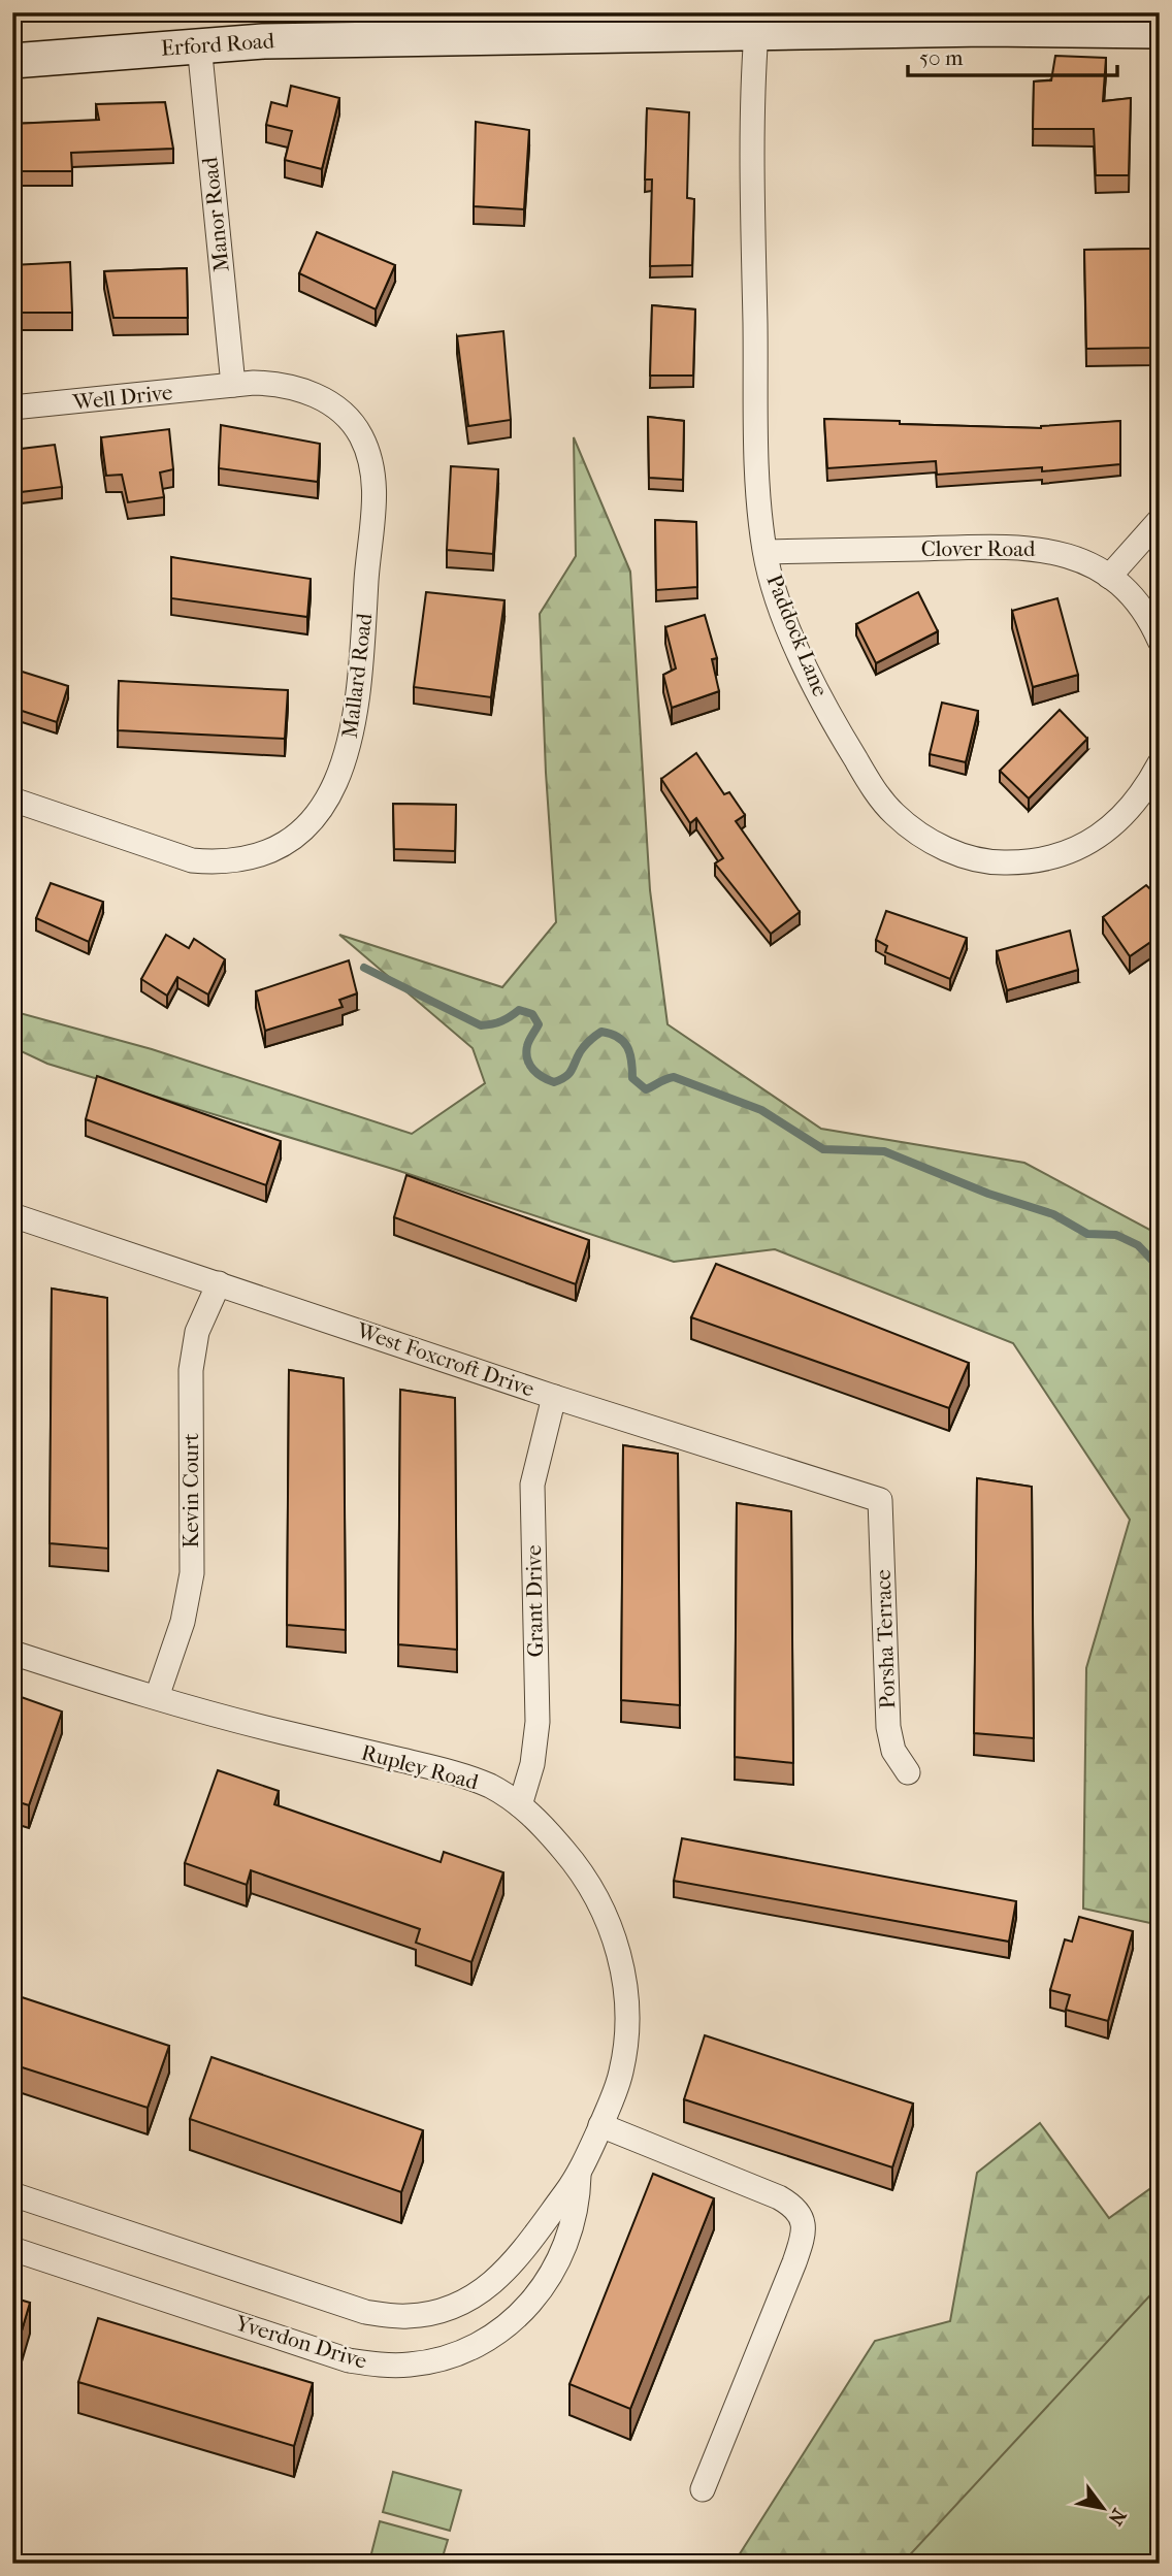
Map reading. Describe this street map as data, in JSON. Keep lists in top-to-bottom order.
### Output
{
  "streets": {
    "street": [
      "Erford Road",
      "Manor Road",
      "Well Drive",
      "Clover Road",
      "Paddock Lane",
      "Mallard Road",
      "West Foxcroft Drive",
      "Kevin Court",
      "Grant Drive",
      "Porsha Terrace",
      "Rupley Road",
      "Yverdon Drive"
    ]
  },
  "crossings": [
    ["Erford Road", "Manor Road"],
    ["Erford Road", "Paddock Lane"],
    ["Manor Road", "Well Drive"],
    ["Manor Road", "Mallard Road"],
    ["Well Drive", "Mallard Road"],
    ["Clover Road", "Paddock Lane"],
    ["West Foxcroft Drive", "Kevin Court"],
    ["West Foxcroft Drive", "Grant Drive"],
    ["West Foxcroft Drive", "Porsha Terrace"],
    ["Kevin Court", "Rupley Road"],
    ["Grant Drive", "Rupley Road"],
    ["Rupley Road", "Yverdon Drive"]
  ],
  "scale_bar": "50 m",
  "north": "bottom right"
}
